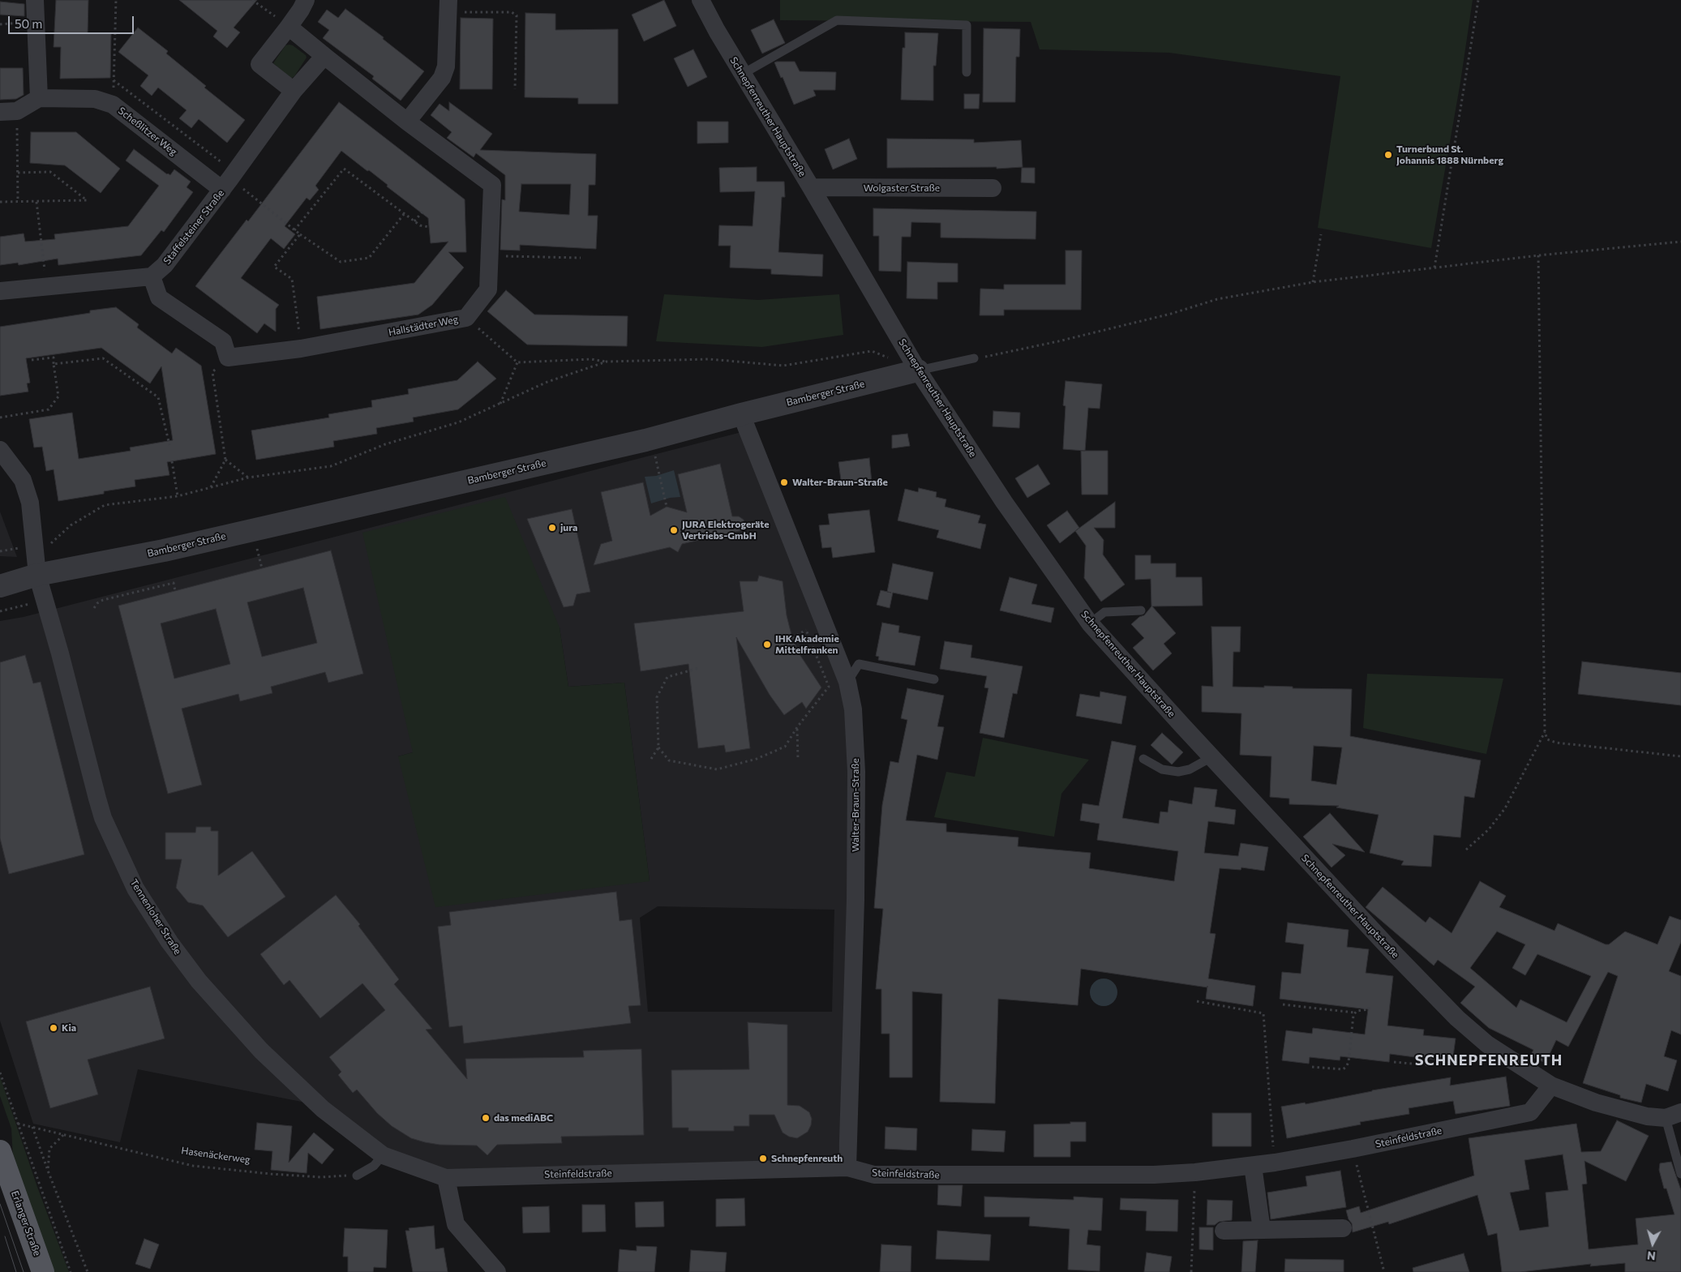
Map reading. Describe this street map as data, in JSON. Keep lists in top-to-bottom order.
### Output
{
  "streets": {
    "main road": ["Erlanger Straße"],
    "street": [
      "Schnepfenreuther Hauptstraße",
      "Scheßlitzer Weg",
      "Wolgaster Straße",
      "Staffelsteiner Straße",
      "Hallstädter Weg",
      "Bamberger Straße",
      "Walter-Braun-Straße",
      "Tennenloher Straße",
      "Steinfeldstraße"
    ],
    "path": ["Hasenäckerweg"]
  },
  "crossings": [
    ["Schnepfenreuther Hauptstraße", "Wolgaster Straße"],
    ["Schnepfenreuther Hauptstraße", "Bamberger Straße"],
    ["Schnepfenreuther Hauptstraße", "Steinfeldstraße"],
    ["Scheßlitzer Weg", "Staffelsteiner Straße"],
    ["Staffelsteiner Straße", "Hallstädter Weg"],
    ["Bamberger Straße", "Walter-Braun-Straße"],
    ["Bamberger Straße", "Tennenloher Straße"],
    ["Walter-Braun-Straße", "Steinfeldstraße"],
    ["Tennenloher Straße", "Steinfeldstraße"]
  ],
  "districts": ["SCHNEPFENREUTH"],
  "places": [
    "Turnerbund St. Johannis 1888 Nürnberg",
    "Walter-Braun-Straße",
    "jura",
    "JURA Elektrogeräte Vertriebs-GmbH",
    "IHK Akademie Mittelfranken",
    "Kia",
    "das mediABC",
    "Schnepfenreuth"
  ],
  "scale_bar": "50 m",
  "north": "bottom"
}
